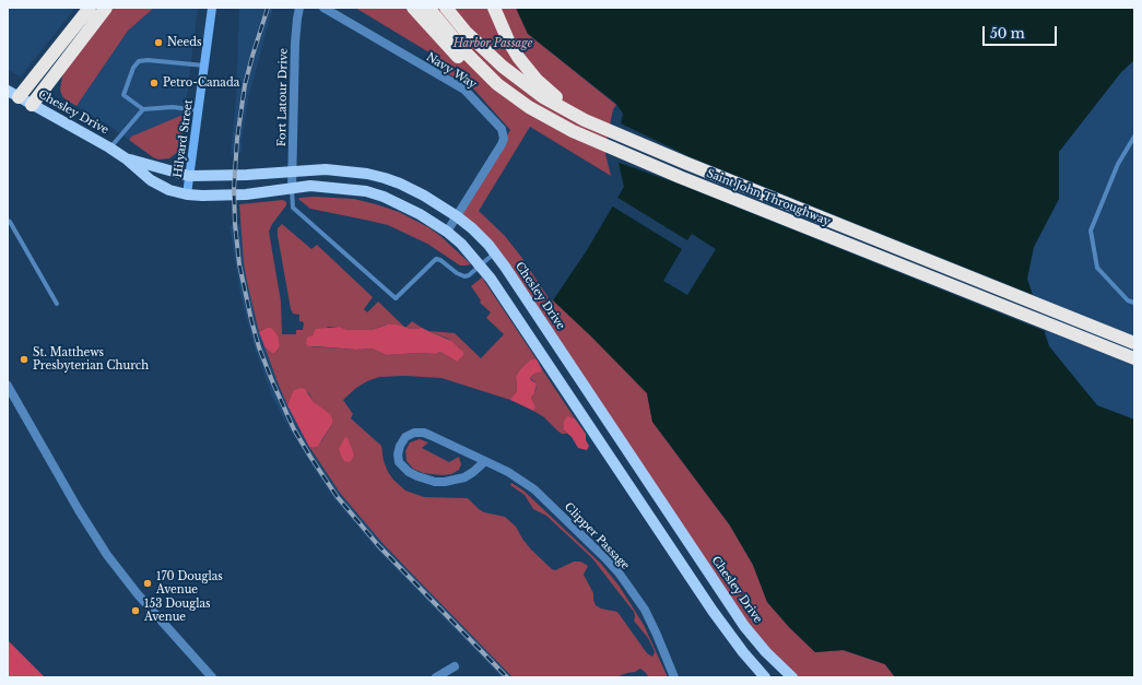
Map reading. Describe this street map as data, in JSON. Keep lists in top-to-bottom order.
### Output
{
  "streets": {
    "highway": ["Saint John Throughway"],
    "main road": ["Chesley Drive", "Hilyard Street"],
    "street": ["Navy Way", "Fort Latour Drive", "Clipper Passage"]
  },
  "crossings": [
    ["Navy Way", "Chesley Drive"],
    ["Fort Latour Drive", "Chesley Drive"],
    ["Chesley Drive", "Hilyard Street"]
  ],
  "parks": ["Harbor Passage"],
  "places": [
    "Needs",
    "Petro-Canada",
    "St. Matthews Presbyterian Church",
    "170 Douglas Avenue",
    "153 Douglas Avenue"
  ],
  "scale_bar": "50 m"
}
